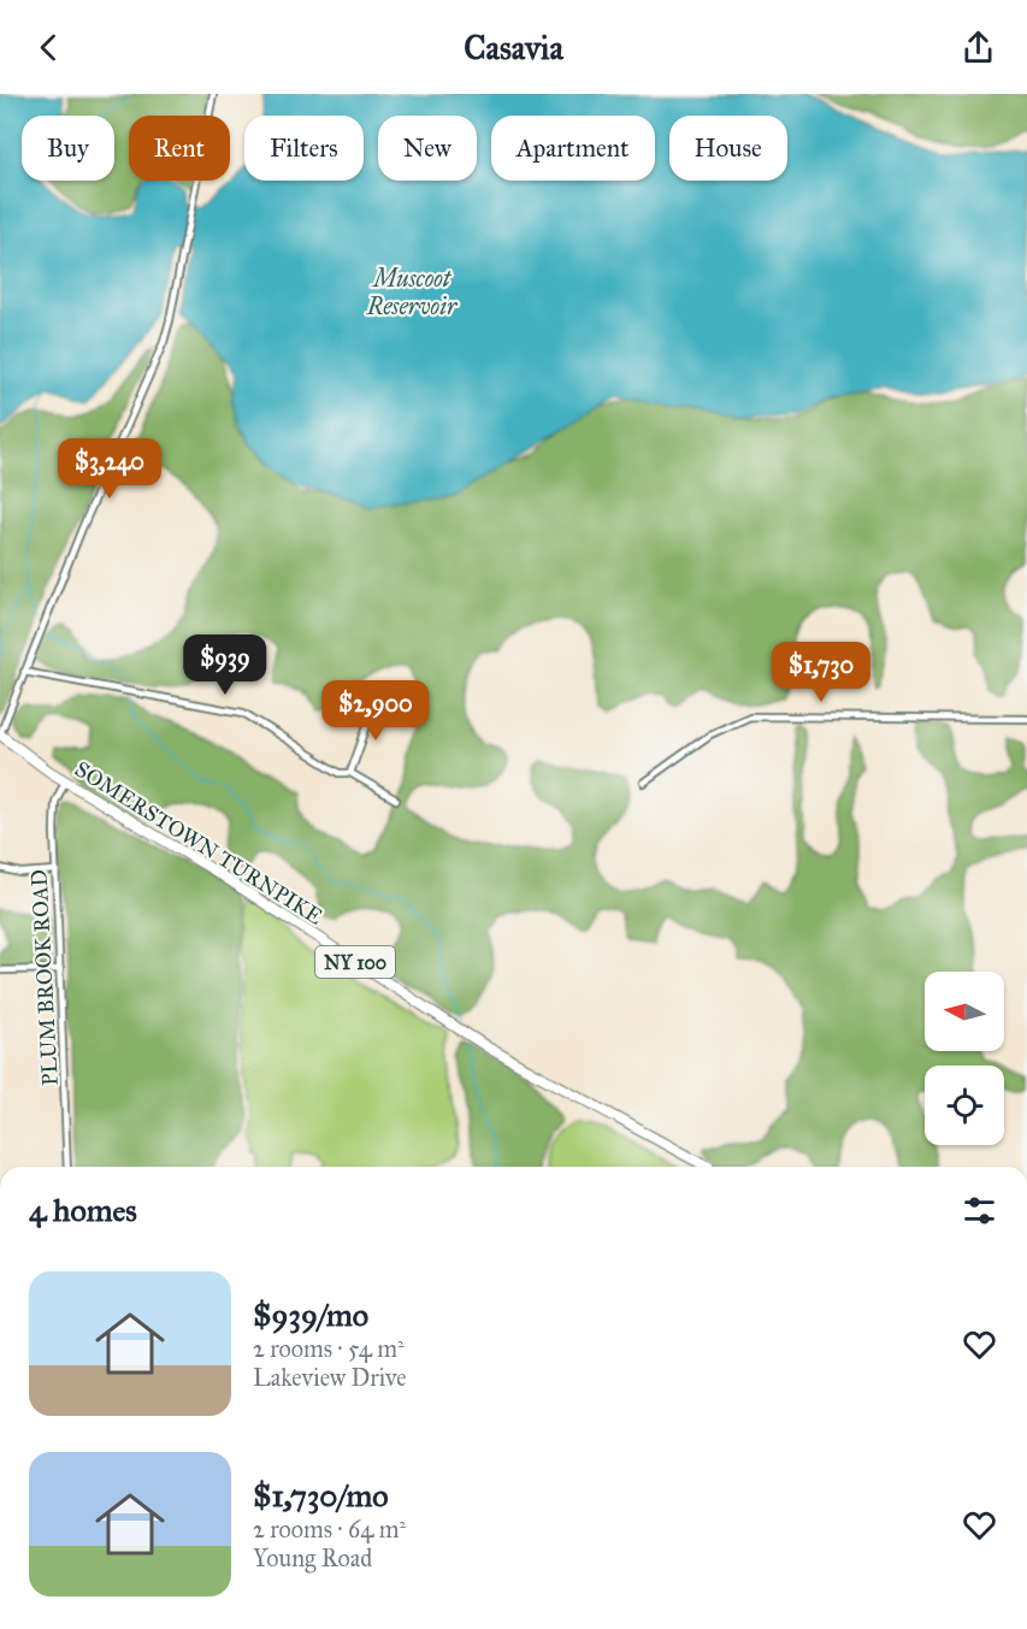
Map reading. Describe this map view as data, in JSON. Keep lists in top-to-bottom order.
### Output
{
  "streets": {
    "main road": ["SOMERSTOWN TURNPIKE", "NY 100"],
    "street": ["PLUM BROOK ROAD"]
  },
  "crossings": [
    ["SOMERSTOWN TURNPIKE", "PLUM BROOK ROAD"]
  ],
  "water": ["Muscoot Reservoir"],
  "north": "left",
  "page": {
    "header": "Casavia",
    "chip": [
      "Buy",
      "Rent",
      "Filters",
      "New",
      "Apartment",
      "House"
    ],
    "price": [
      "$3,240",
      "$939",
      "$1,730",
      "$2,900"
    ],
    "heading": "4 homes",
    "list": [
      {
        "name": "$939/mo",
        "note": "2 rooms · 54 m² · Lakeview Drive"
      },
      {
        "name": "$1,730/mo",
        "note": "2 rooms · 64 m² · Young Road"
      }
    ]
  }
}
